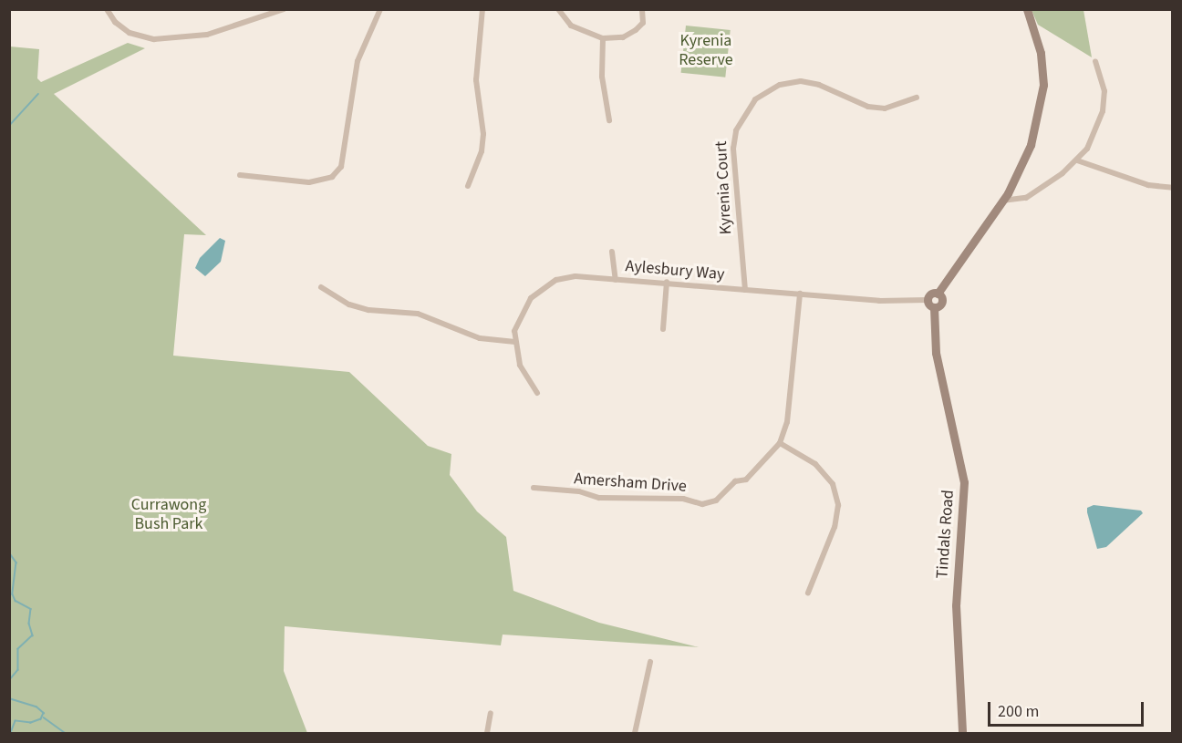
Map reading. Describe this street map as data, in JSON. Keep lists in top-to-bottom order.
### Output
{
  "streets": {
    "main road": ["Tindals Road"],
    "street": ["Kyrenia Court", "Aylesbury Way", "Amersham Drive"]
  },
  "crossings": [
    ["Kyrenia Court", "Aylesbury Way"],
    ["Aylesbury Way", "Amersham Drive"]
  ],
  "parks": ["Kyrenia Reserve", "Currawong Bush Park"],
  "scale_bar": "200 m"
}
